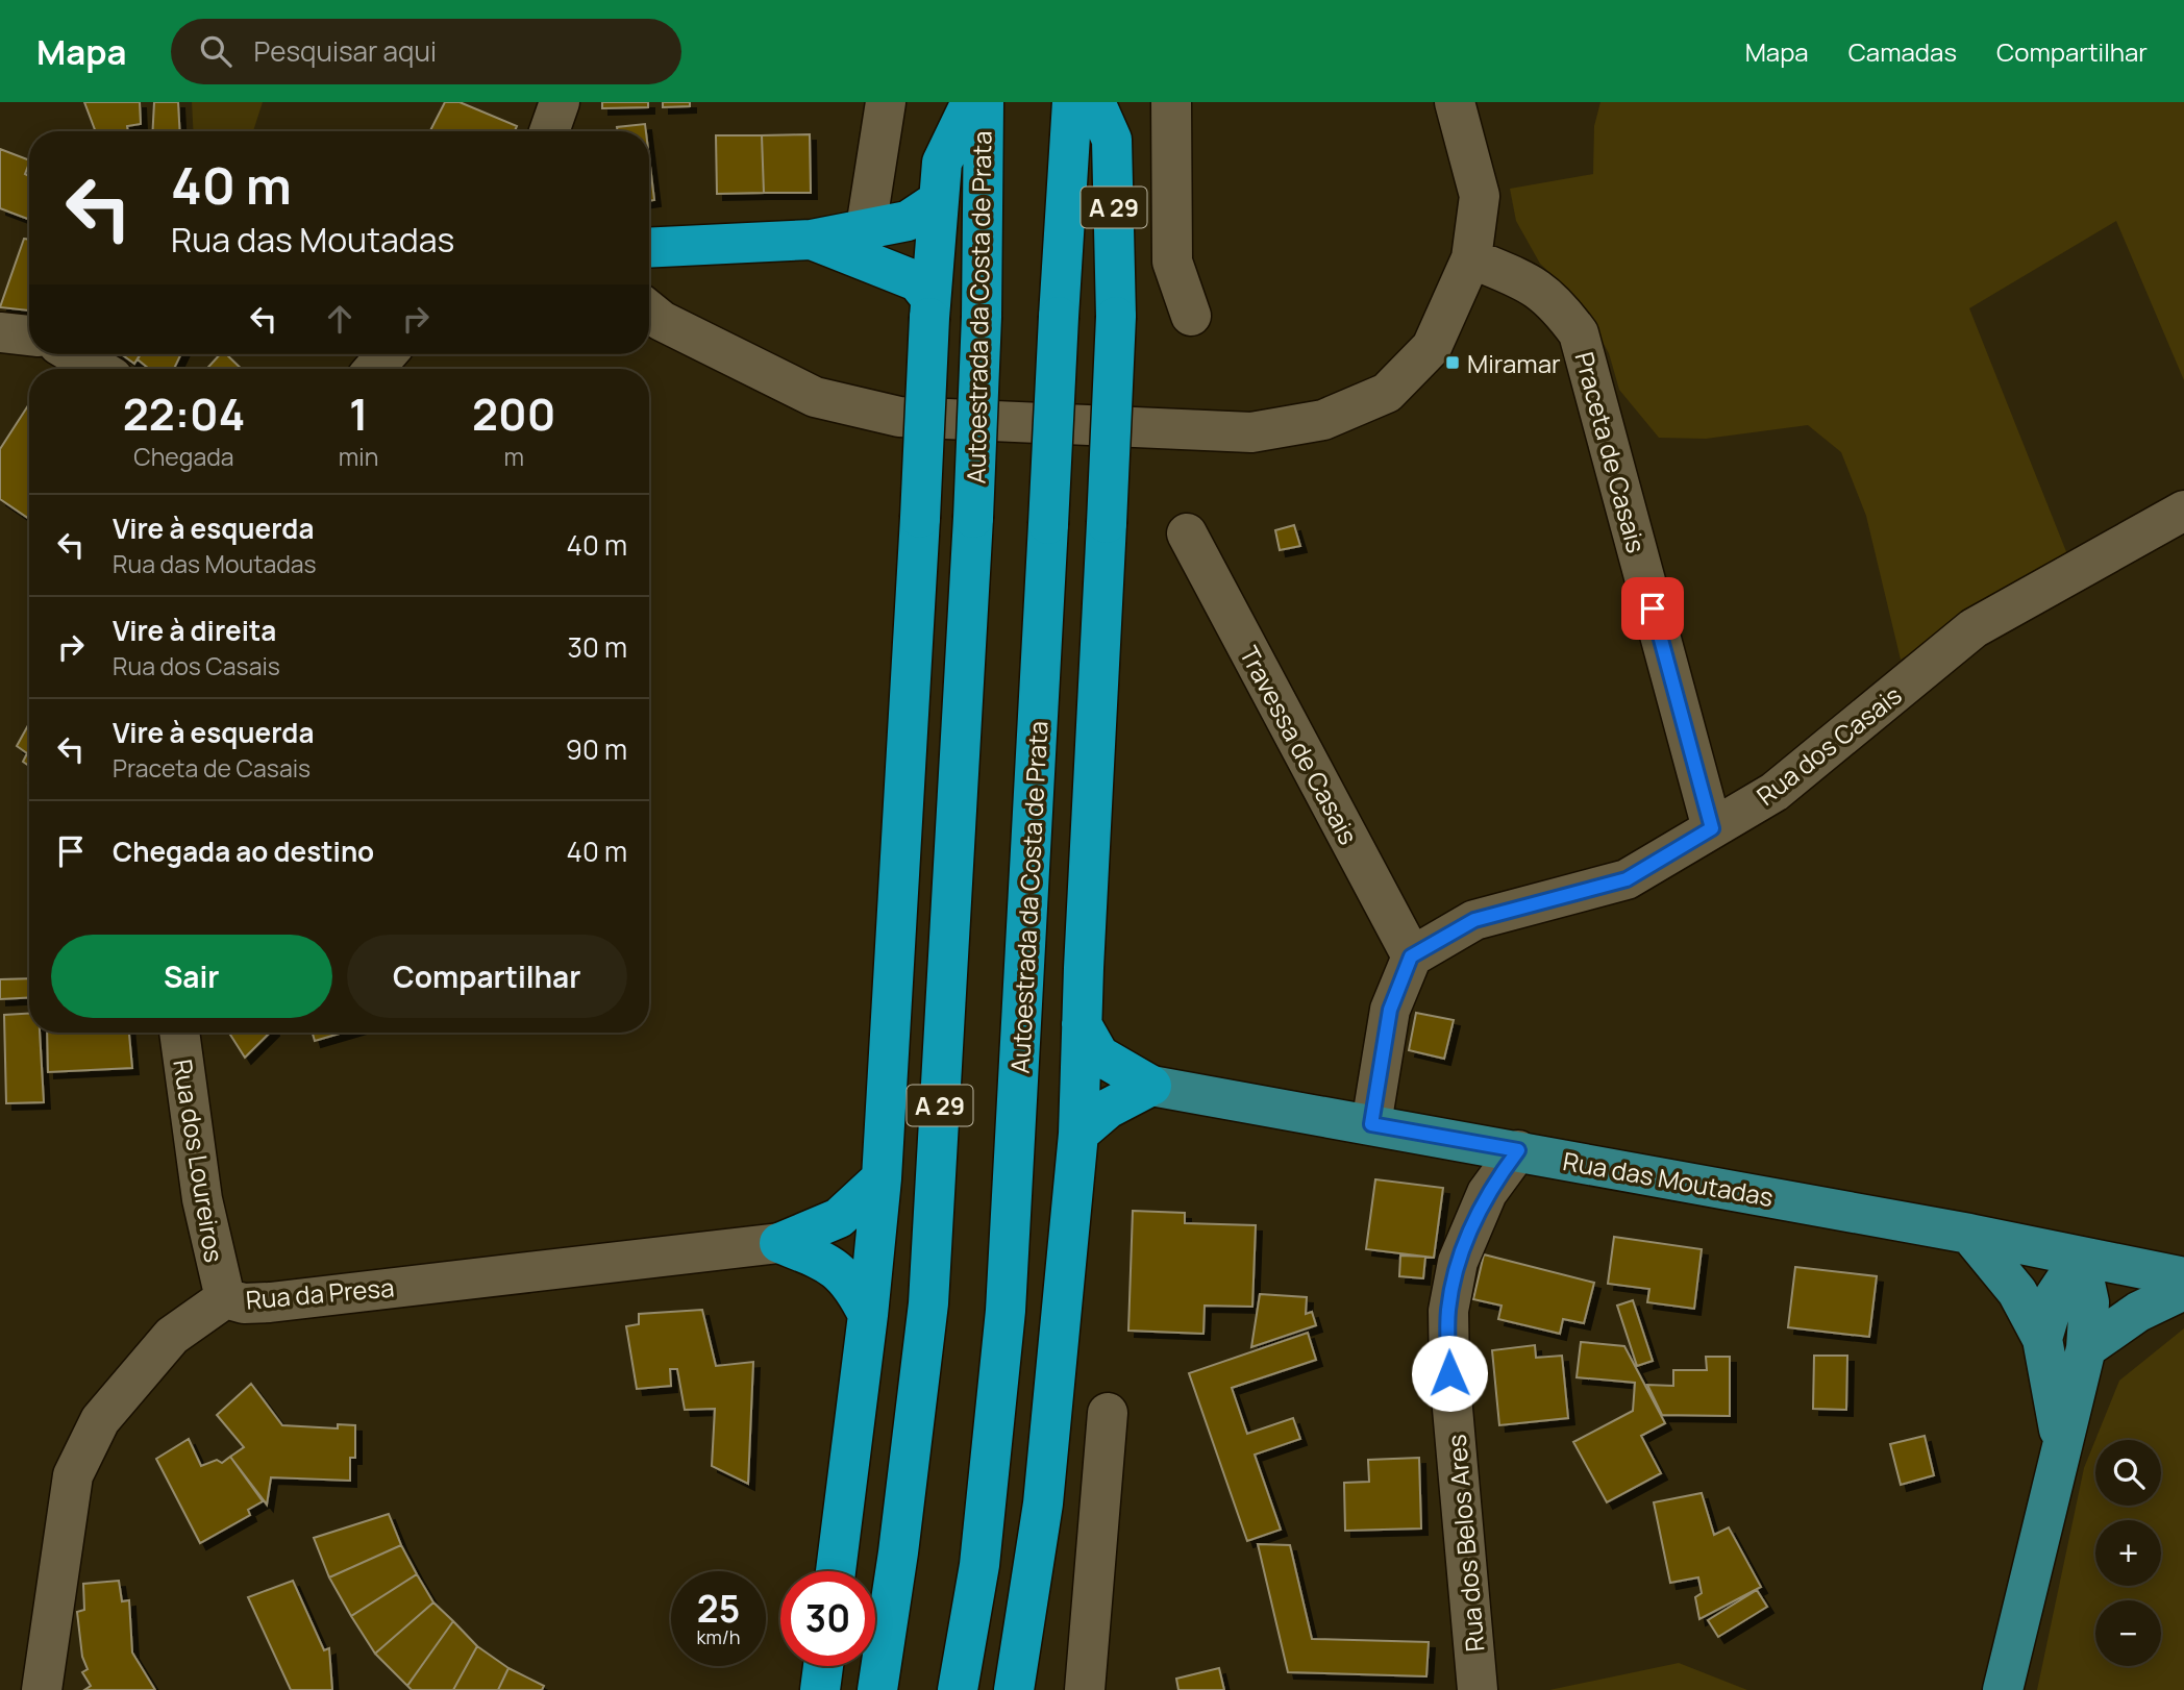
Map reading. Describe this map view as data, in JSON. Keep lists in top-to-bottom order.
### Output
{
  "streets": {
    "highway": ["A 29", "Autoestrada da Costa de Prata"],
    "main road": ["Rua das Moutadas"],
    "street": [
      "Praceta de Casais",
      "Travessa de Casais",
      "Rua dos Casais",
      "Rua dos Loureiros",
      "Rua da Presa",
      "Rua dos Belos Ares"
    ]
  },
  "crossings": [
    ["Praceta de Casais", "Rua dos Casais"],
    ["Travessa de Casais", "Rua dos Casais"],
    ["Rua dos Loureiros", "Rua da Presa"],
    ["Rua das Moutadas", "Rua dos Belos Ares"]
  ],
  "places": {
    "transit": ["Miramar"]
  },
  "page": {
    "header": "Mapa",
    "search": "Pesquisar aqui",
    "nav": ["Mapa", "Camadas", "Compartilhar"],
    "turn": ["40 m", "Rua das Moutadas"],
    "eta": [
      "22:04",
      "Chegada",
      "1",
      "min",
      "200",
      "m"
    ],
    "list": [
      {
        "name": "Vire à esquerda",
        "note": "Rua das Moutadas",
        "value": "40 m"
      },
      {
        "name": "Vire à direita",
        "note": "Rua dos Casais",
        "value": "30 m"
      },
      {
        "name": "Vire à esquerda",
        "note": "Praceta de Casais",
        "value": "90 m"
      },
      {
        "name": "Chegada ao destino",
        "value": "40 m"
      }
    ],
    "buttons": ["Sair", "Compartilhar"],
    "map_buttons": ["+", "−"],
    "speed": "25 km/h",
    "limit": "30"
  }
}
